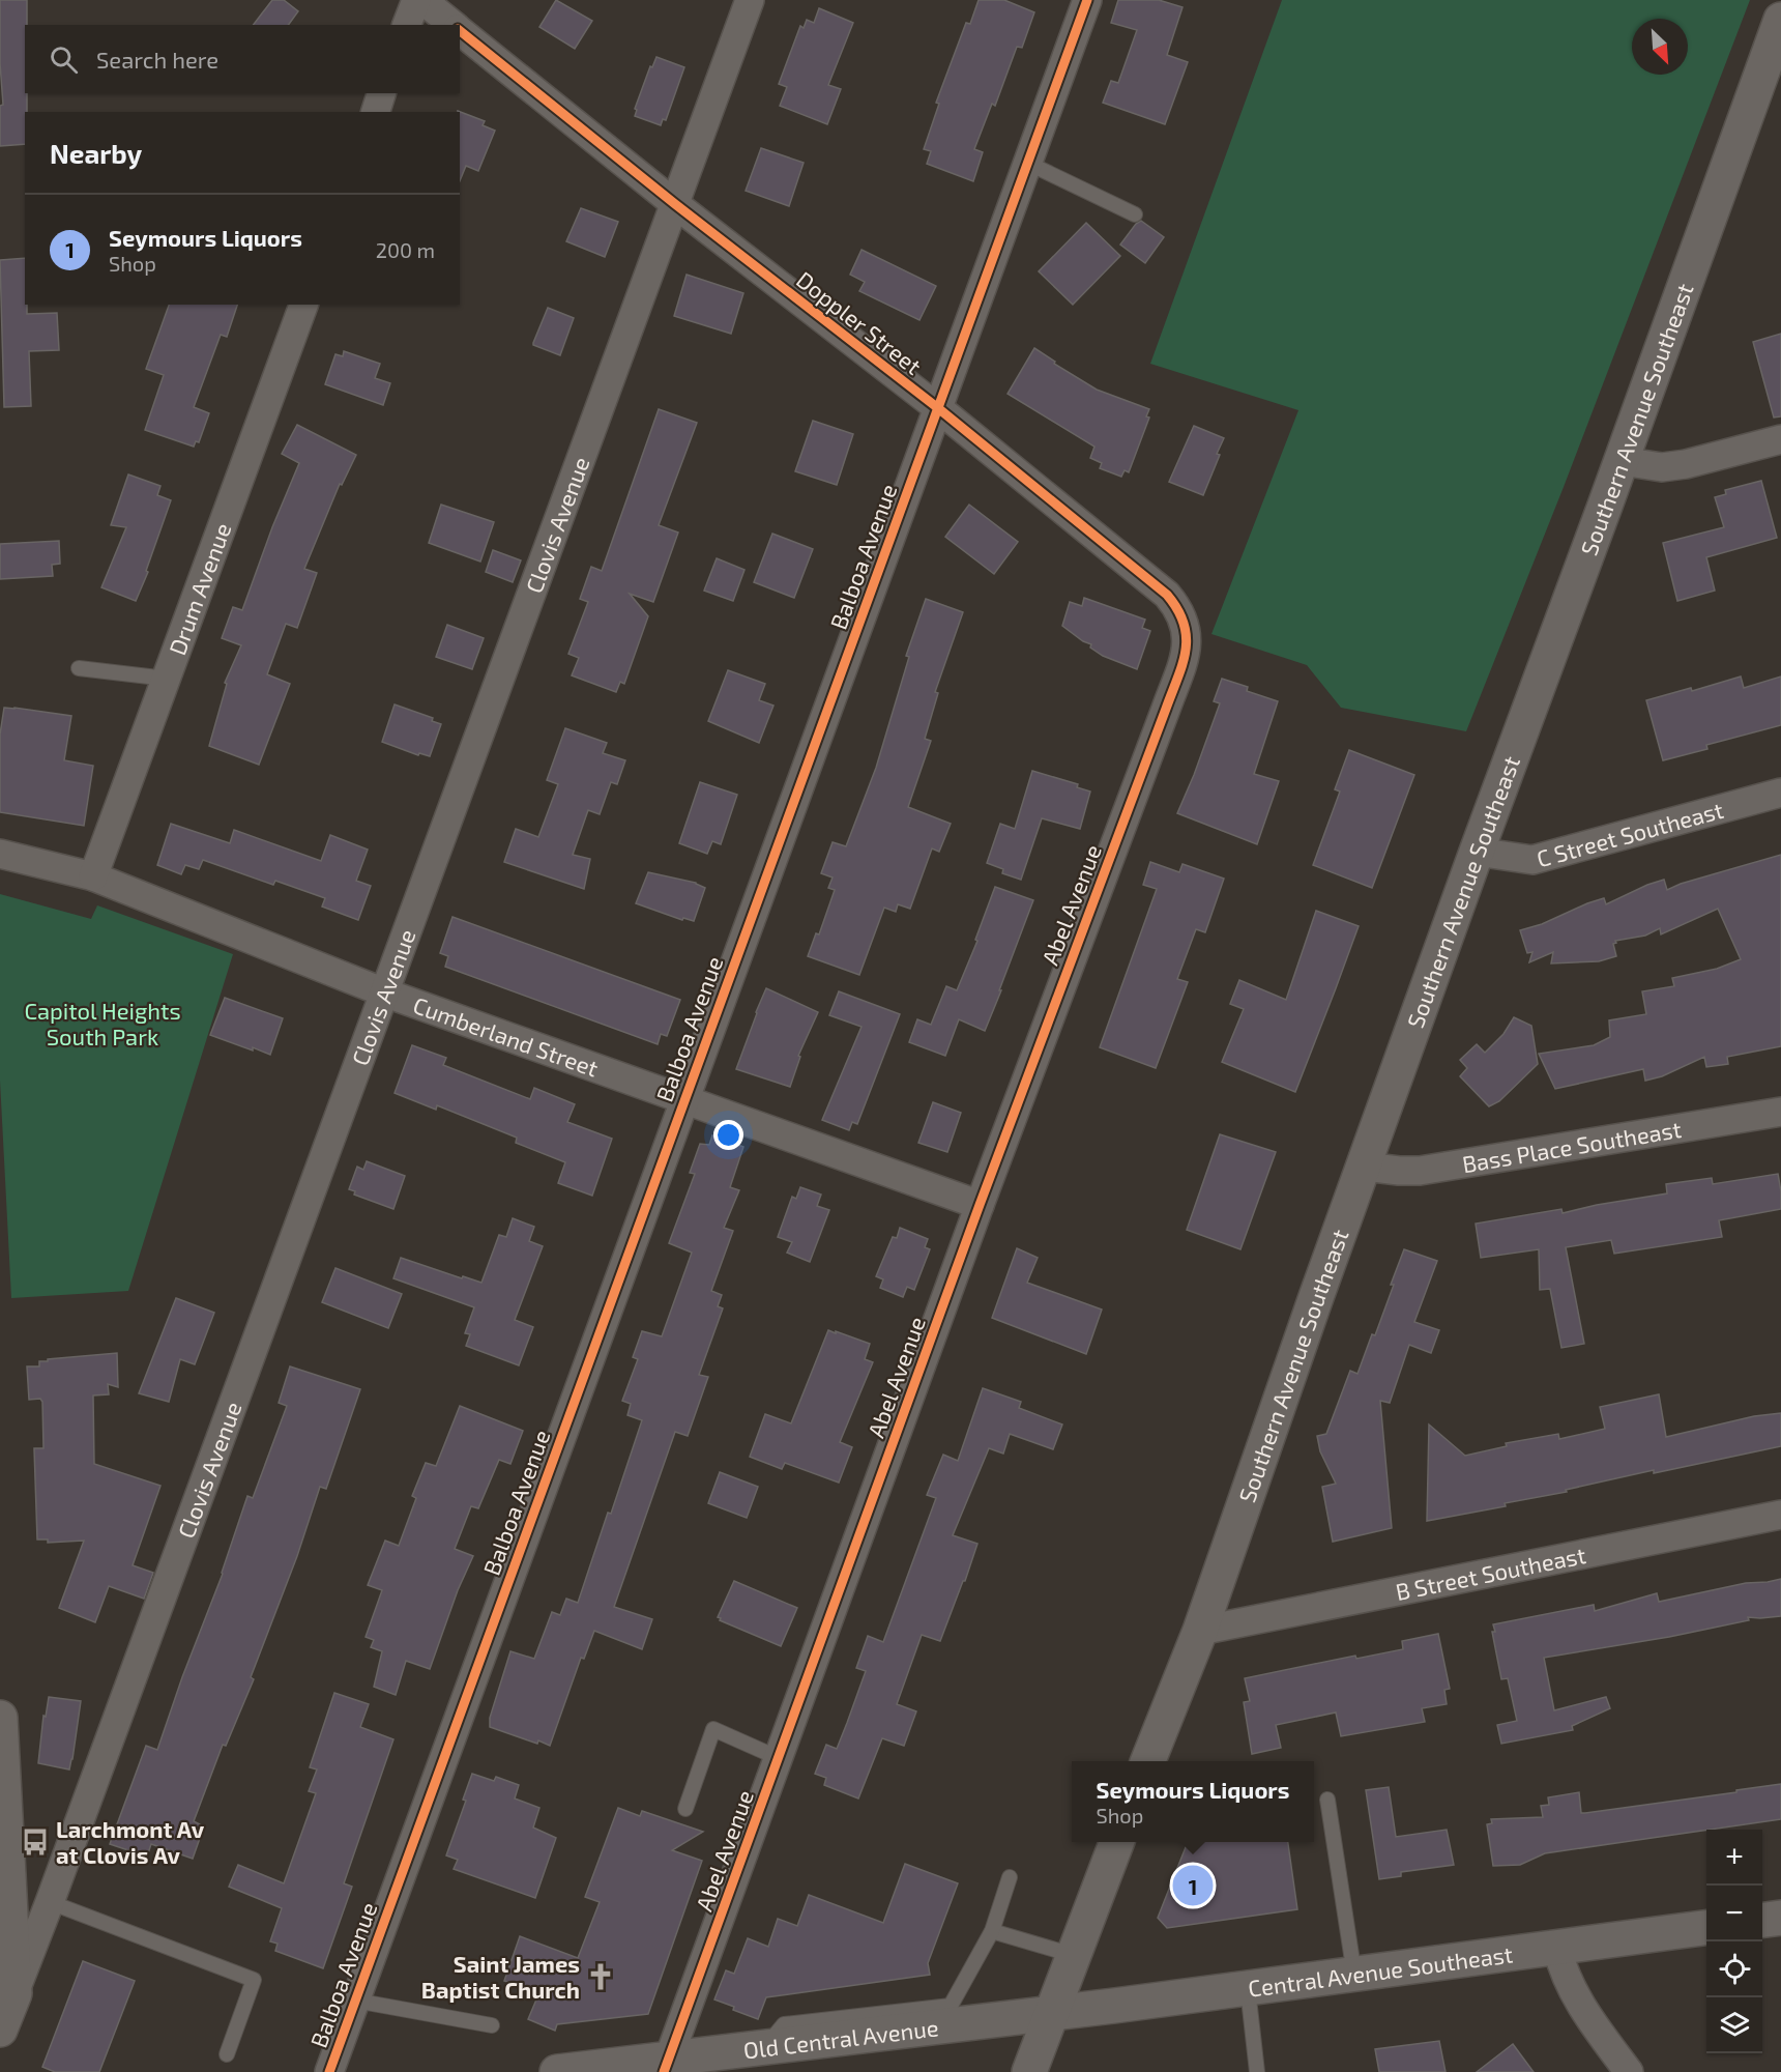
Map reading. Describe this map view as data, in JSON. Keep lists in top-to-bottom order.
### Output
{
  "streets": {
    "main road": ["Southern Avenue Southeast", "Central Avenue Southeast", "Old Central Avenue"],
    "street": [
      "Doppler Street",
      "Clovis Avenue",
      "Balboa Avenue",
      "Drum Avenue",
      "C Street Southeast",
      "Abel Avenue",
      "Cumberland Street",
      "Bass Place Southeast",
      "B Street Southeast"
    ]
  },
  "crossings": [
    ["Doppler Street", "Clovis Avenue"],
    ["Doppler Street", "Balboa Avenue"],
    ["Doppler Street", "Abel Avenue"],
    ["Southern Avenue Southeast", "C Street Southeast"],
    ["Southern Avenue Southeast", "Bass Place Southeast"],
    ["Southern Avenue Southeast", "B Street Southeast"],
    ["Clovis Avenue", "Cumberland Street"],
    ["Balboa Avenue", "Cumberland Street"],
    ["Drum Avenue", "Cumberland Street"],
    ["Abel Avenue", "Cumberland Street"],
    ["Abel Avenue", "Old Central Avenue"],
    ["Central Avenue Southeast", "Old Central Avenue"]
  ],
  "parks": ["Capitol Heights South Park"],
  "places": {
    "bus stop": ["Larchmont Av at Clovis Av"],
    "church": ["Saint James Baptist Church"]
  },
  "north": "bottom right",
  "page": {
    "search": "Search here",
    "heading": "Nearby",
    "list": [
      {
        "mark": "1",
        "name": "Seymours Liquors",
        "note": "Shop",
        "value": "200 m"
      }
    ],
    "popup": ["Seymours Liquors", "Shop"],
    "map_buttons": ["+", "−"],
    "pins": "1"
  }
}
